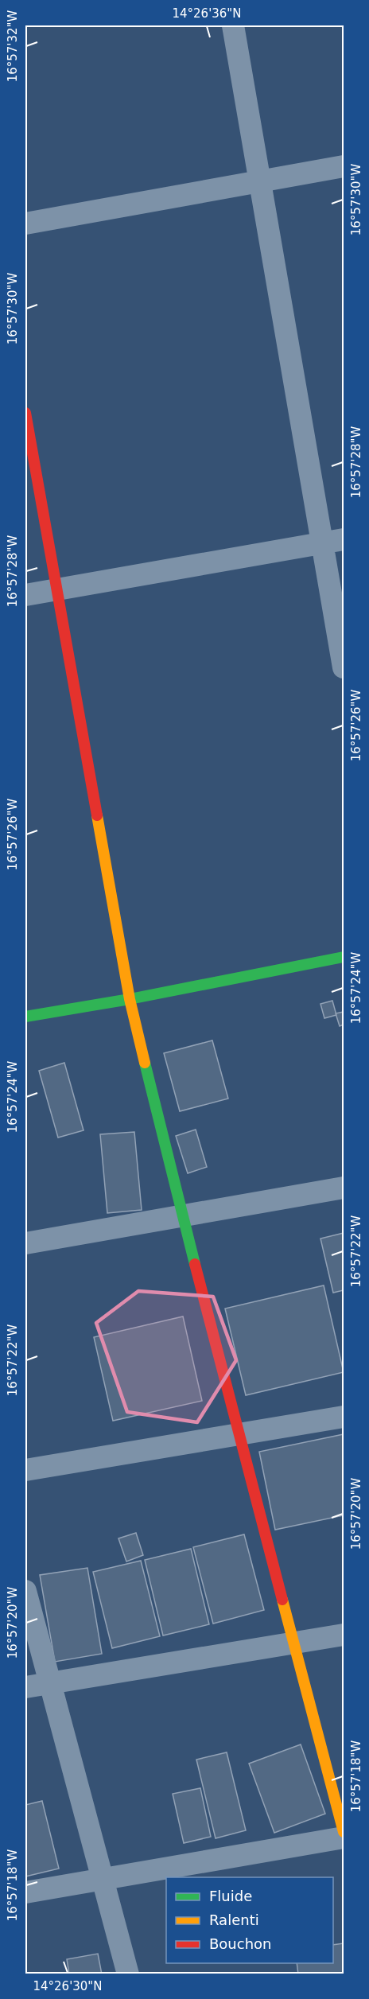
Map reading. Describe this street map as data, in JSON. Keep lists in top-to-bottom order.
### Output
{
  "legend": ["Fluide", "Ralenti", "Bouchon"],
  "coordinates": [
    "14°26'36\"N",
    "16°57'32\"W",
    "16°57'30\"W",
    "16°57'28\"W",
    "16°57'26\"W",
    "16°57'24\"W",
    "16°57'22\"W",
    "16°57'20\"W",
    "16°57'18\"W",
    "14°26'30\"N"
  ]
}
